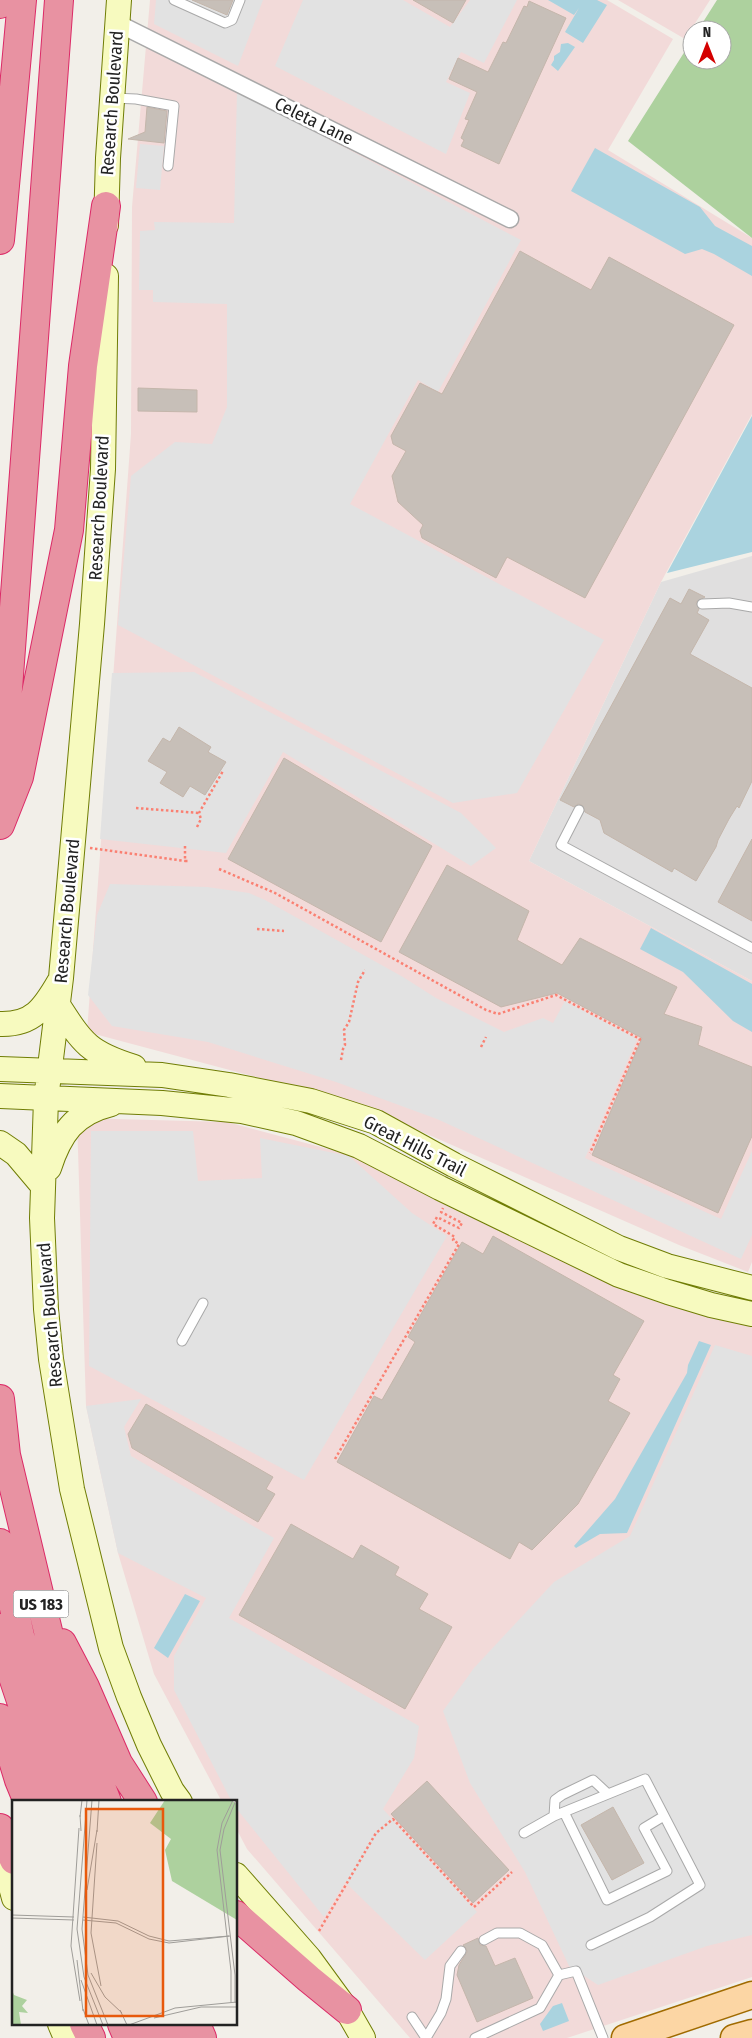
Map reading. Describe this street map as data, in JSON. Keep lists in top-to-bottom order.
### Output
{
  "streets": {
    "highway": ["US 183"],
    "main road": ["Research Boulevard", "Great Hills Trail"],
    "street": ["Celeta Lane"]
  },
  "crossings": [
    ["Research Boulevard", "Celeta Lane"],
    ["Research Boulevard", "Great Hills Trail"]
  ],
  "north": "top"
}
